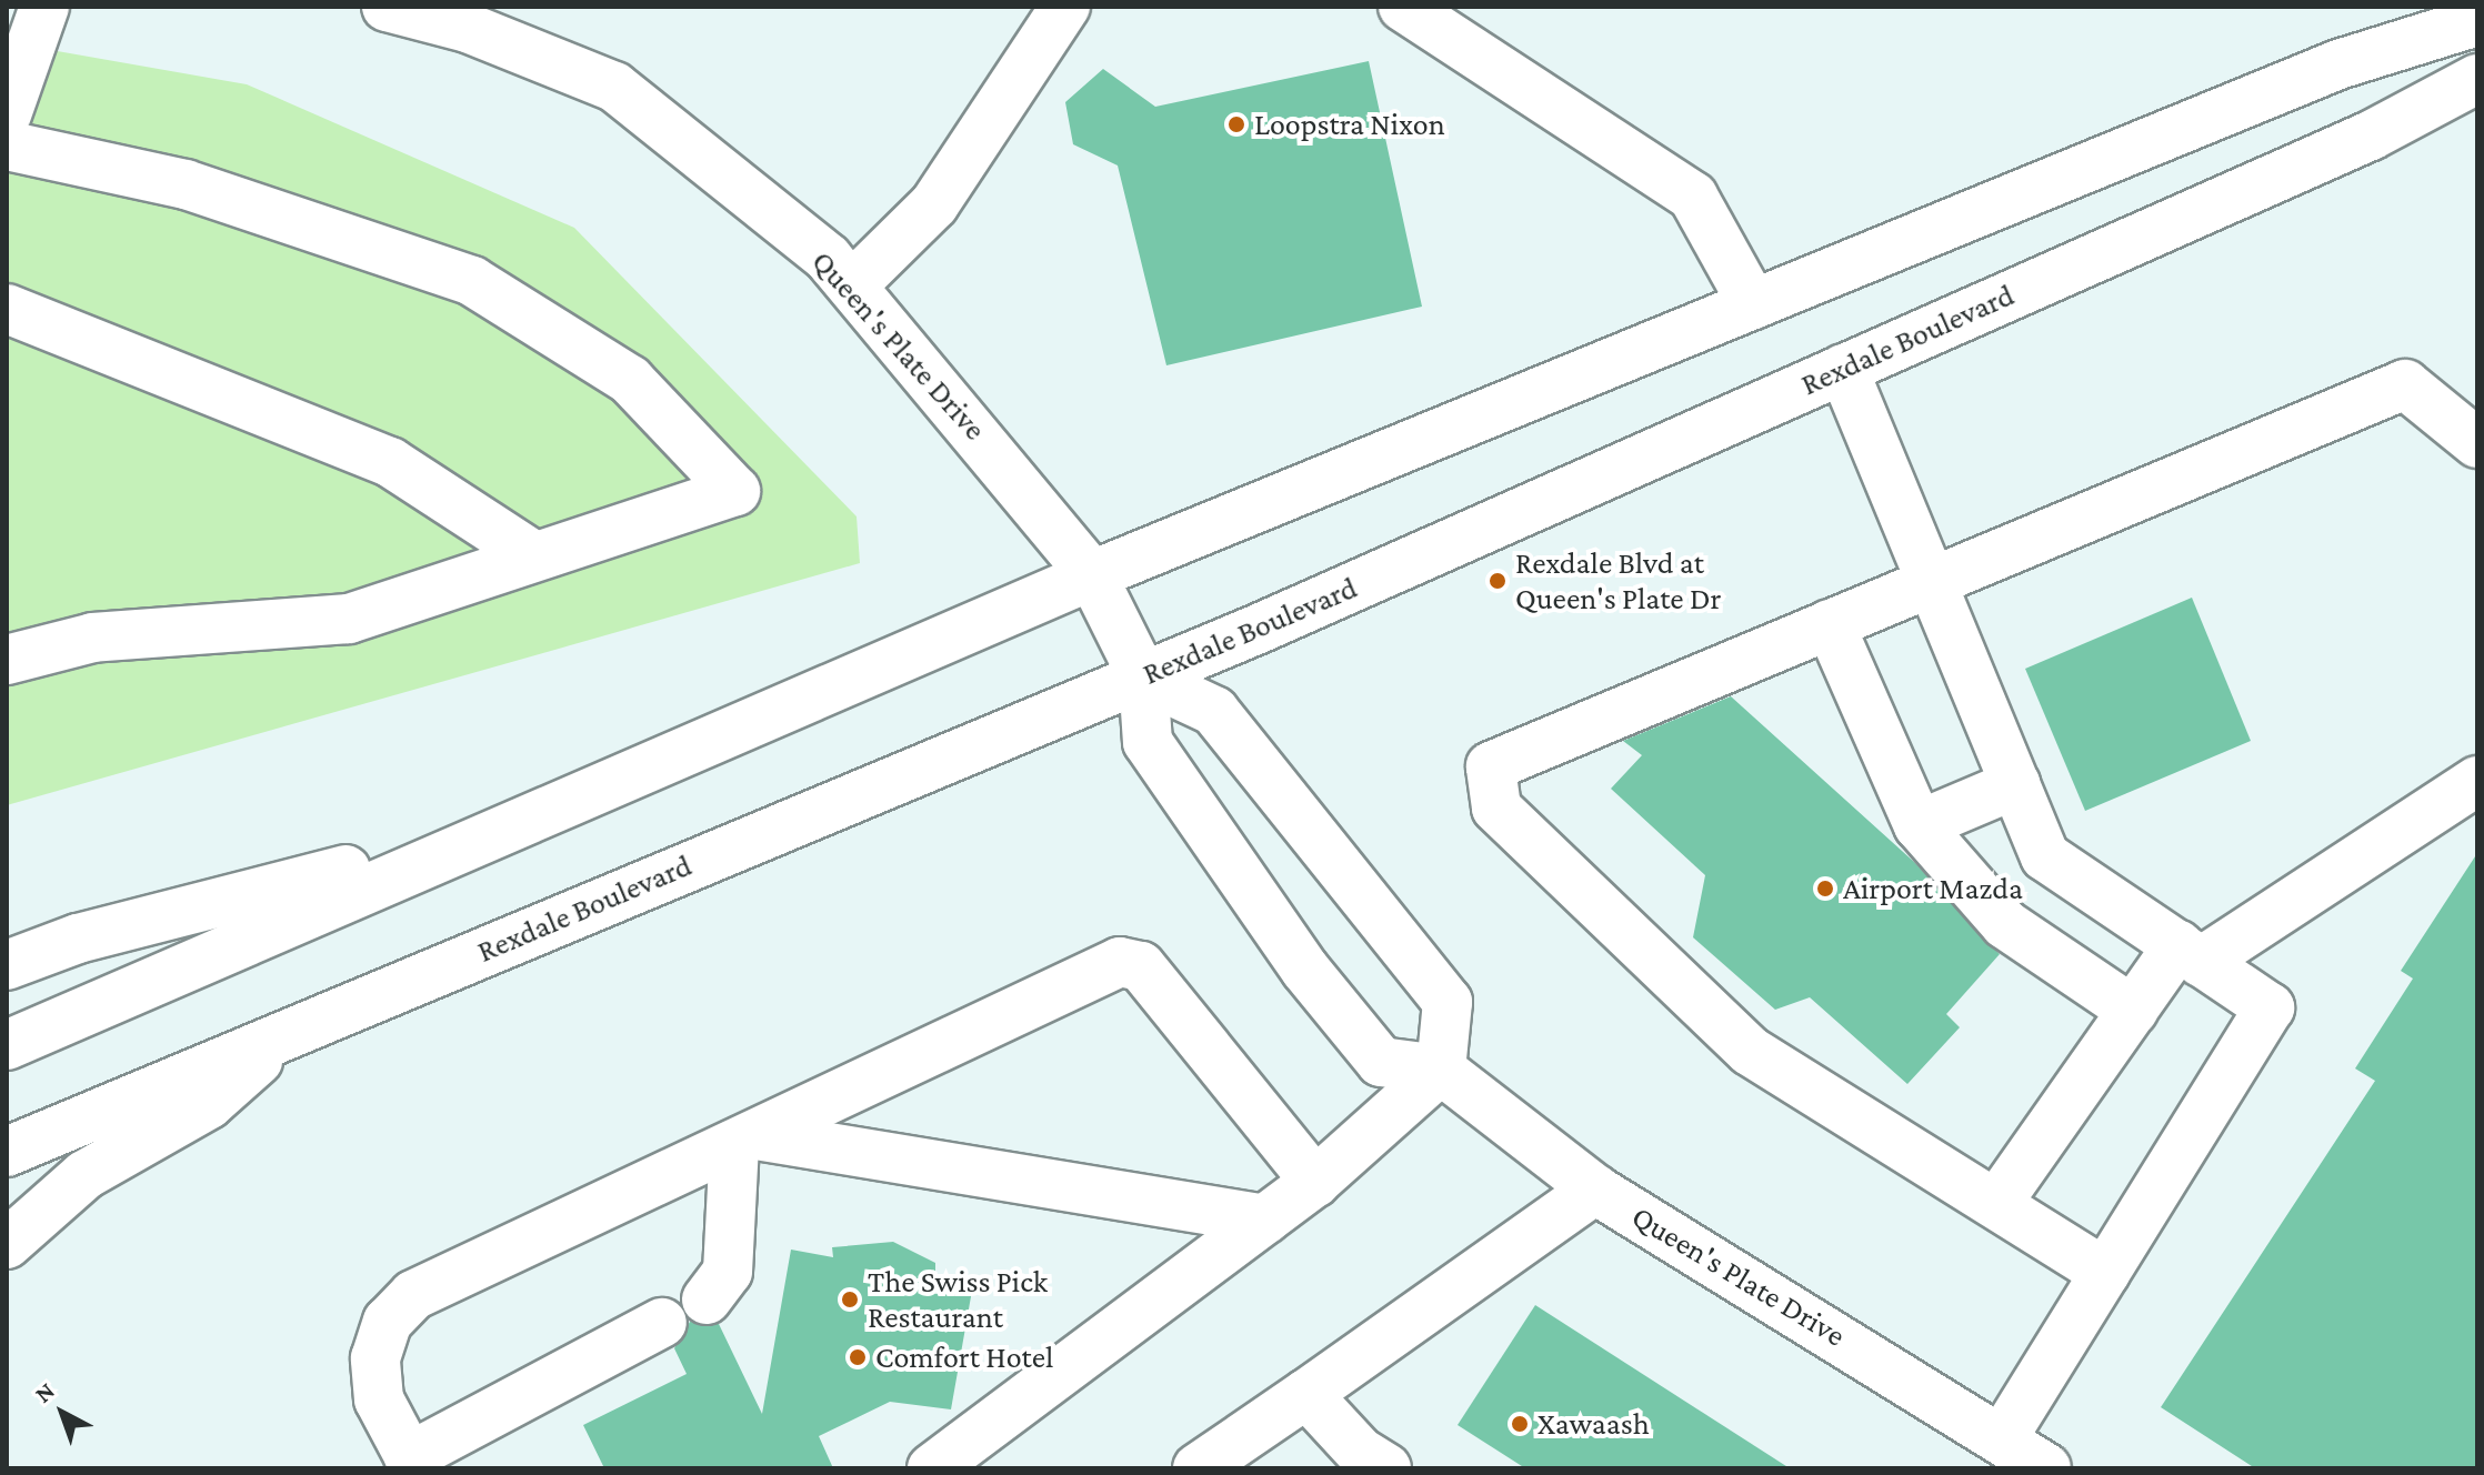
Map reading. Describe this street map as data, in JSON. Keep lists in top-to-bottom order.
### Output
{
  "streets": {
    "main road": ["Rexdale Boulevard", "Queen's Plate Drive"]
  },
  "crossings": [
    ["Rexdale Boulevard", "Queen's Plate Drive"]
  ],
  "places": [
    "Loopstra Nixon",
    "Rexdale Blvd at Queen's Plate Dr",
    "Airport Mazda",
    "The Swiss Pick Restaurant",
    "Comfort Hotel",
    "Xawaash"
  ],
  "north": "top left"
}
